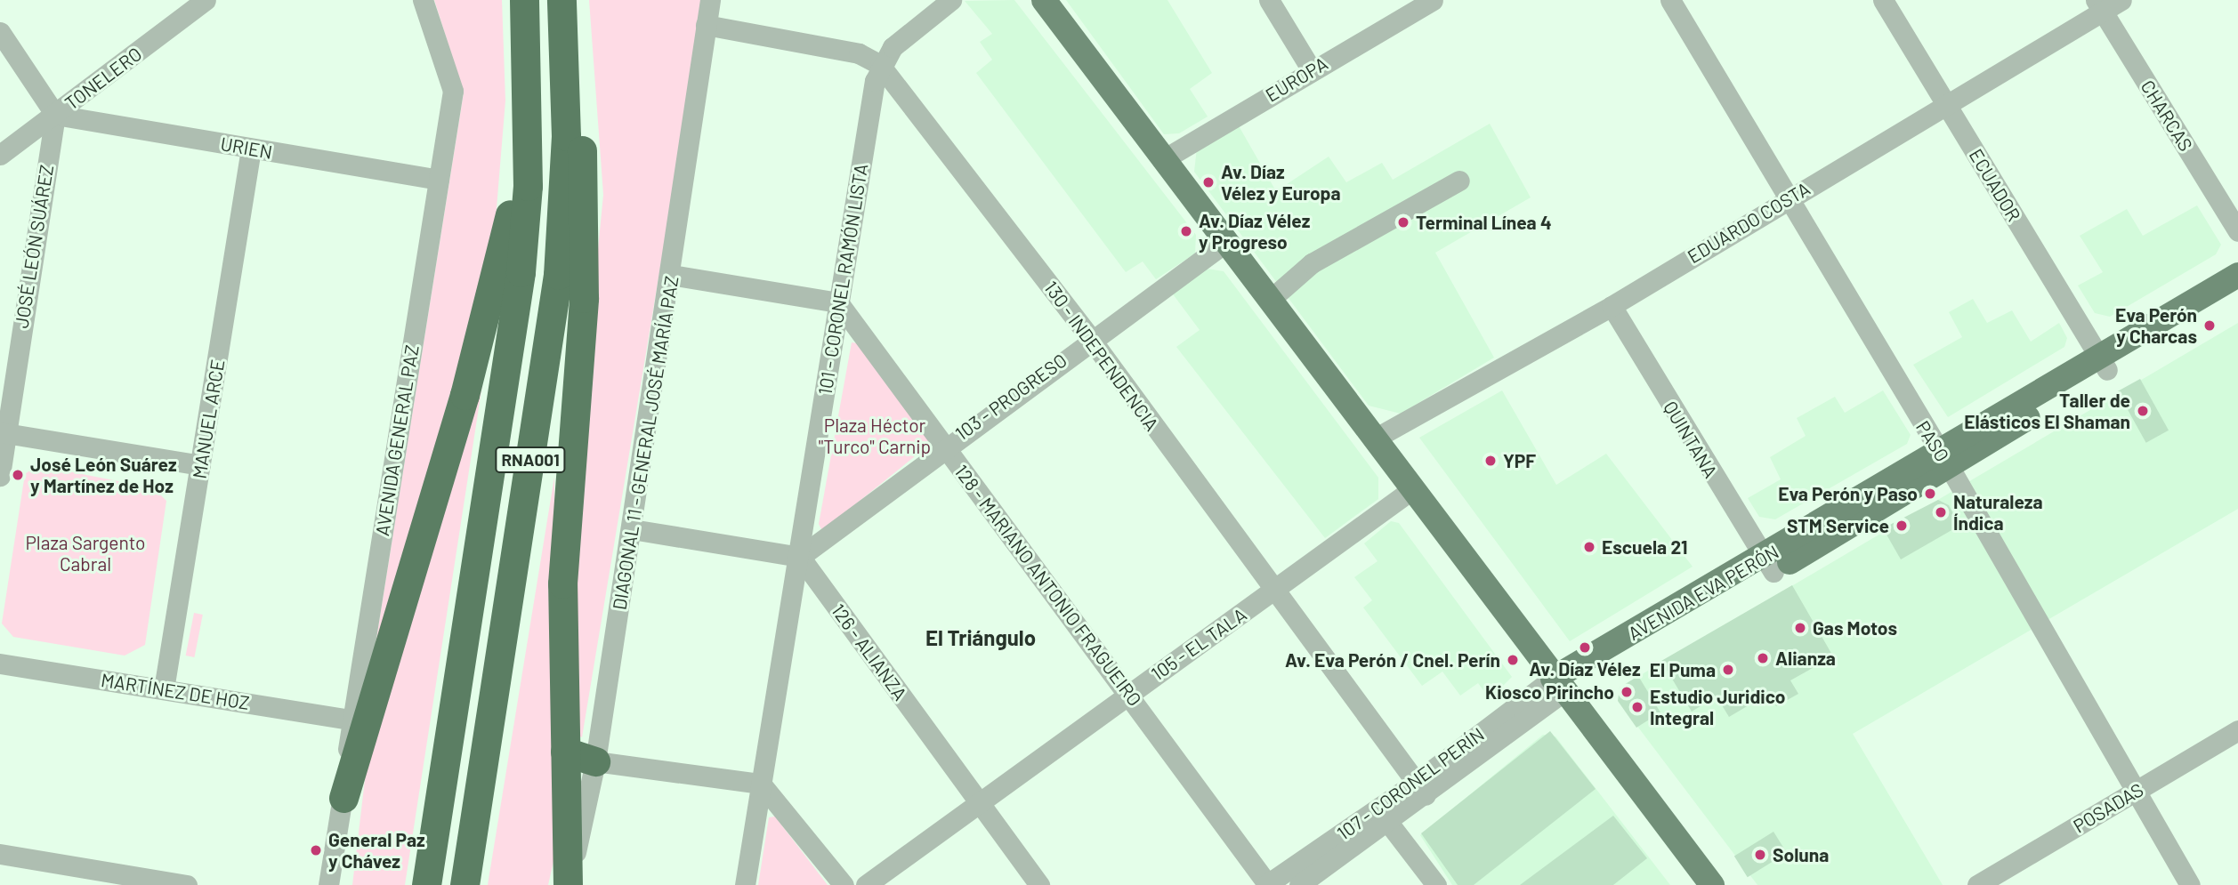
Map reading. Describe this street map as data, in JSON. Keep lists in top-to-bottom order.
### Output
{
  "streets": {
    "highway": ["RNA001"],
    "main road": ["AVENIDA EVA PERÓN"],
    "street": [
      "TONELERO",
      "EUROPA",
      "CHARCAS",
      "URIEN",
      "ECUADOR",
      "EDUARDO COSTA",
      "JOSÉ LEÓN SUÁREZ",
      "101 - CORONEL RAMÓN LISTA",
      "130 - INDEPENDENCIA",
      "103 - PROGRESO",
      "MANUEL ARCE",
      "QUINTANA",
      "AVENIDA GENERAL PAZ",
      "PASO",
      "DIAGONAL 11 - GENERAL JOSÉ MARÍA PAZ",
      "128 - MARIANO ANTONIO FRAGUEIRO",
      "105 - EL TALA",
      "126 - ALIANZA",
      "MARTÍNEZ DE HOZ",
      "107 - CORONEL PERÍN",
      "POSADAS"
    ]
  },
  "crossings": [
    ["TONELERO", "URIEN"],
    ["TONELERO", "JOSÉ LEÓN SUÁREZ"],
    ["CHARCAS", "EDUARDO COSTA"],
    ["URIEN", "JOSÉ LEÓN SUÁREZ"],
    ["URIEN", "MANUEL ARCE"],
    ["URIEN", "AVENIDA GENERAL PAZ"],
    ["ECUADOR", "EDUARDO COSTA"],
    ["ECUADOR", "AVENIDA EVA PERÓN"],
    ["EDUARDO COSTA", "QUINTANA"],
    ["EDUARDO COSTA", "PASO"],
    ["101 - CORONEL RAMÓN LISTA", "130 - INDEPENDENCIA"],
    ["101 - CORONEL RAMÓN LISTA", "103 - PROGRESO"],
    ["101 - CORONEL RAMÓN LISTA", "128 - MARIANO ANTONIO FRAGUEIRO"],
    ["101 - CORONEL RAMÓN LISTA", "126 - ALIANZA"],
    ["130 - INDEPENDENCIA", "103 - PROGRESO"],
    ["130 - INDEPENDENCIA", "DIAGONAL 11 - GENERAL JOSÉ MARÍA PAZ"],
    ["130 - INDEPENDENCIA", "105 - EL TALA"],
    ["130 - INDEPENDENCIA", "107 - CORONEL PERÍN"],
    ["103 - PROGRESO", "128 - MARIANO ANTONIO FRAGUEIRO"],
    ["103 - PROGRESO", "126 - ALIANZA"],
    ["MANUEL ARCE", "MARTÍNEZ DE HOZ"],
    ["QUINTANA", "AVENIDA EVA PERÓN"],
    ["AVENIDA GENERAL PAZ", "MARTÍNEZ DE HOZ"],
    ["PASO", "AVENIDA EVA PERÓN"],
    ["PASO", "POSADAS"],
    ["128 - MARIANO ANTONIO FRAGUEIRO", "105 - EL TALA"],
    ["128 - MARIANO ANTONIO FRAGUEIRO", "107 - CORONEL PERÍN"],
    ["AVENIDA EVA PERÓN", "107 - CORONEL PERÍN"],
    ["105 - EL TALA", "126 - ALIANZA"]
  ],
  "districts": ["El Triángulo"],
  "parks": ["Plaza Héctor \"Turco\" Carnip", "Plaza Sargento Cabral"],
  "places": [
    "Av. Díaz Vélez y Europa",
    "Terminal Línea 4",
    "Av. Díaz Vélez y Progreso",
    "Eva Perón y Charcas",
    "Taller de Elásticos El Shaman",
    "YPF",
    "José León Suárez y Martínez de Hoz",
    "Eva Perón y Paso",
    "Naturaleza Índica",
    "STM Service",
    "Escuela 21",
    "Gas Motos",
    "Av. Díaz Vélez",
    "Alianza",
    "Av. Eva Perón / Cnel. Perín",
    "El Puma",
    "Kiosco Pirincho",
    "Estudio Juridico Integral",
    "General Paz y Chávez",
    "Soluna"
  ]
}
